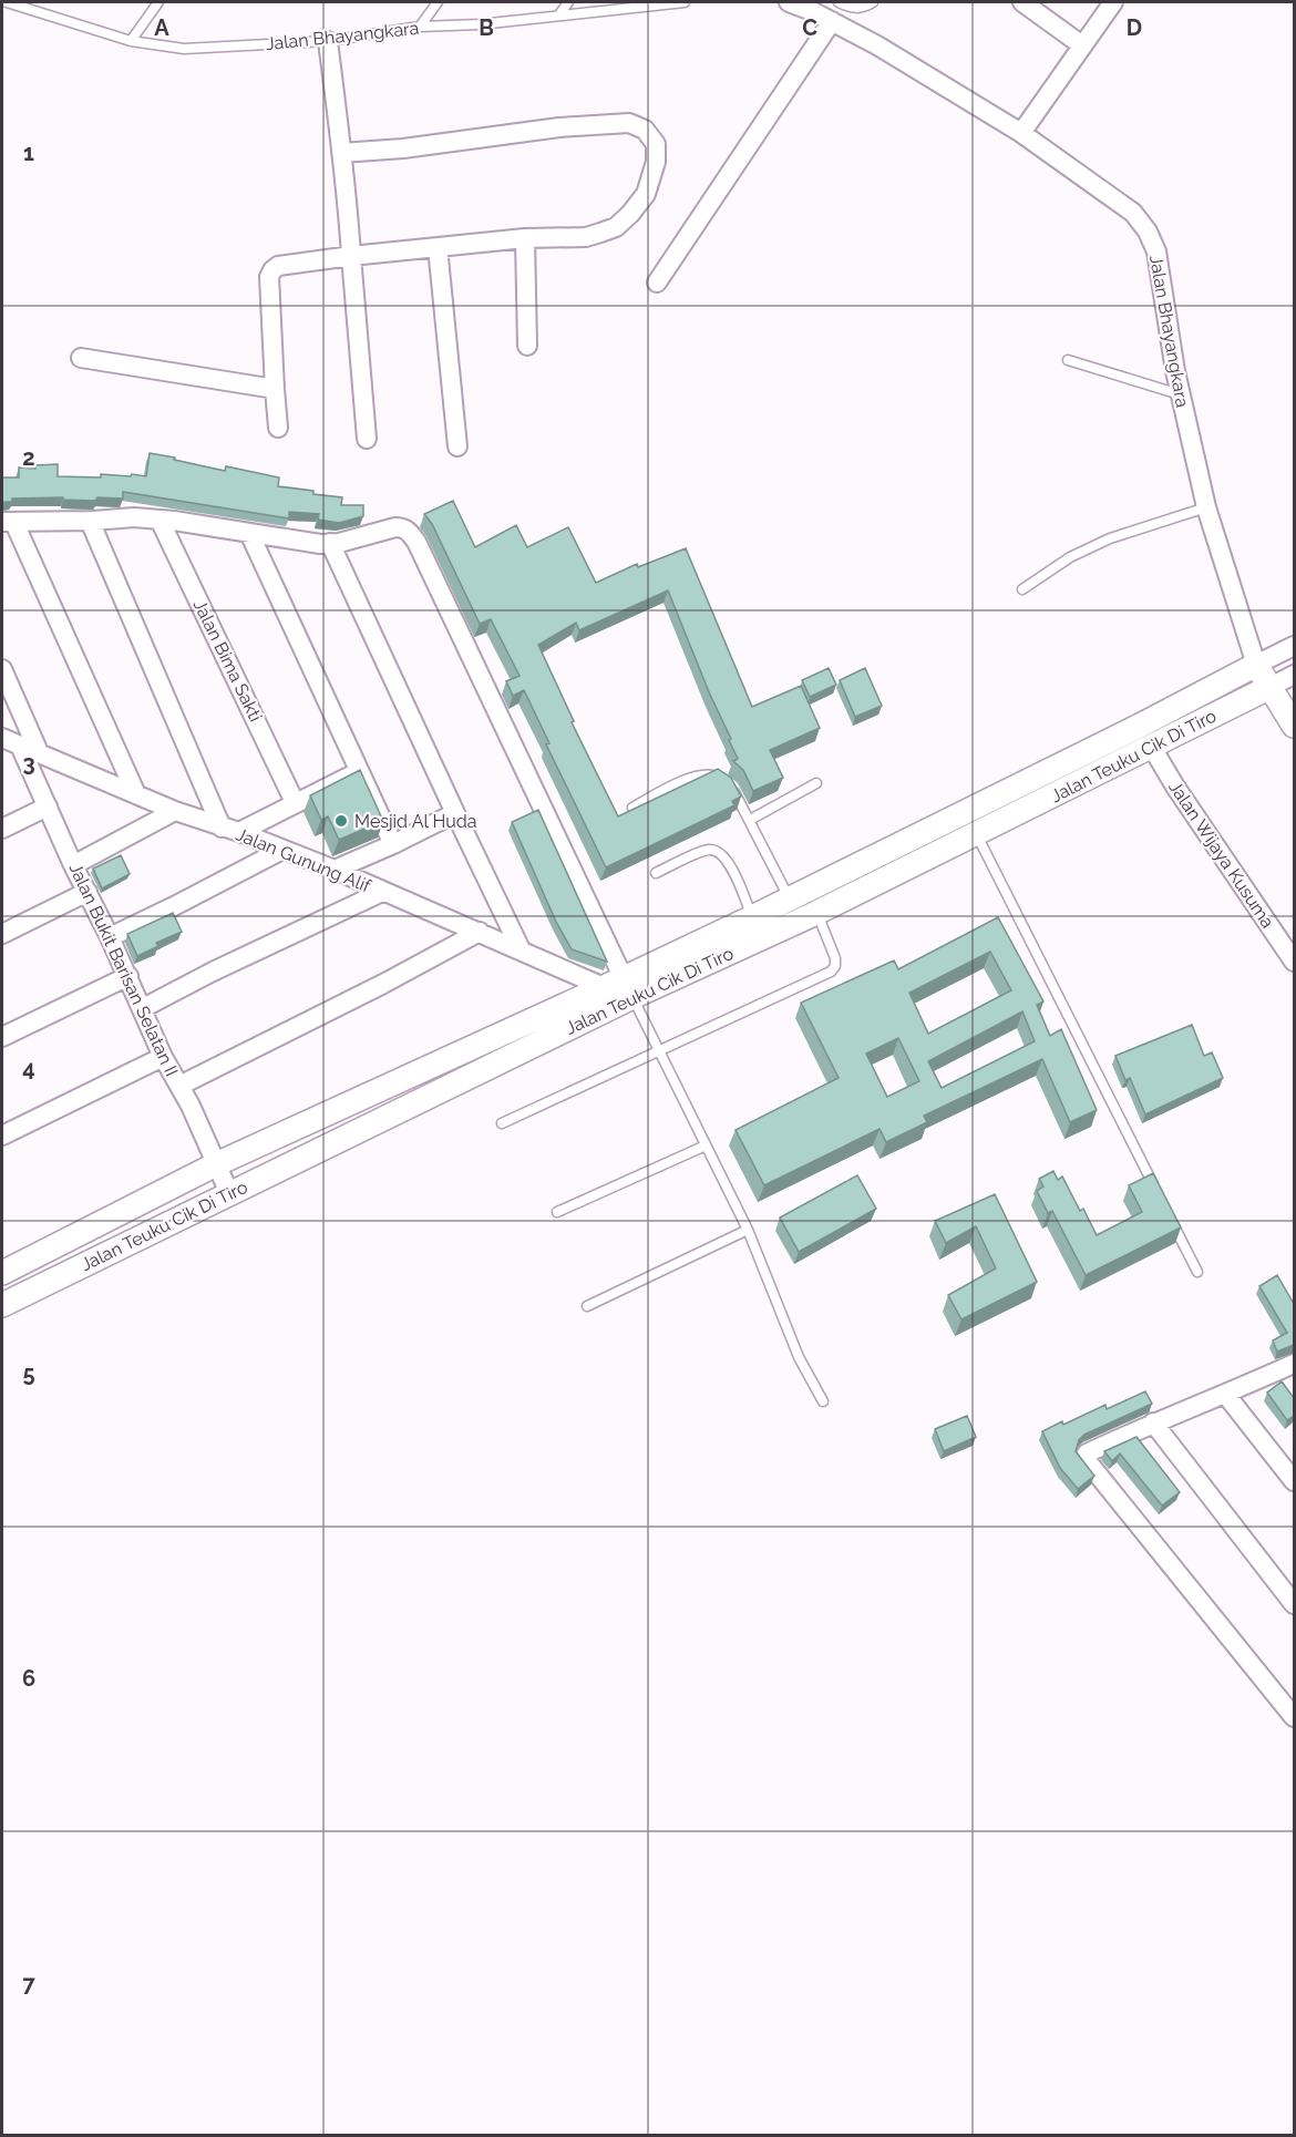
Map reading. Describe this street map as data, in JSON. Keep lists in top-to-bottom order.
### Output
{
  "streets": {
    "street": [
      "Jalan Bhayangkara",
      "Jalan Bima Sakti",
      "Jalan Teuku Cik Di Tiro",
      "Jalan Wijaya Kusuma",
      "Jalan Gunung Alif",
      "Jalan Bukit Barisan Selatan II"
    ]
  },
  "crossings": [
    ["Jalan Bhayangkara", "Jalan Teuku Cik Di Tiro"],
    ["Jalan Teuku Cik Di Tiro", "Jalan Wijaya Kusuma"],
    ["Jalan Teuku Cik Di Tiro", "Jalan Gunung Alif"],
    ["Jalan Teuku Cik Di Tiro", "Jalan Bukit Barisan Selatan II"],
    ["Jalan Gunung Alif", "Jalan Bukit Barisan Selatan II"]
  ],
  "places": ["Mesjid Al Huda"],
  "grid": {
    "columns": [
      "A",
      "B",
      "C",
      "D"
    ],
    "rows": [
      "1",
      "2",
      "3",
      "4",
      "5",
      "6",
      "7"
    ]
  }
}
